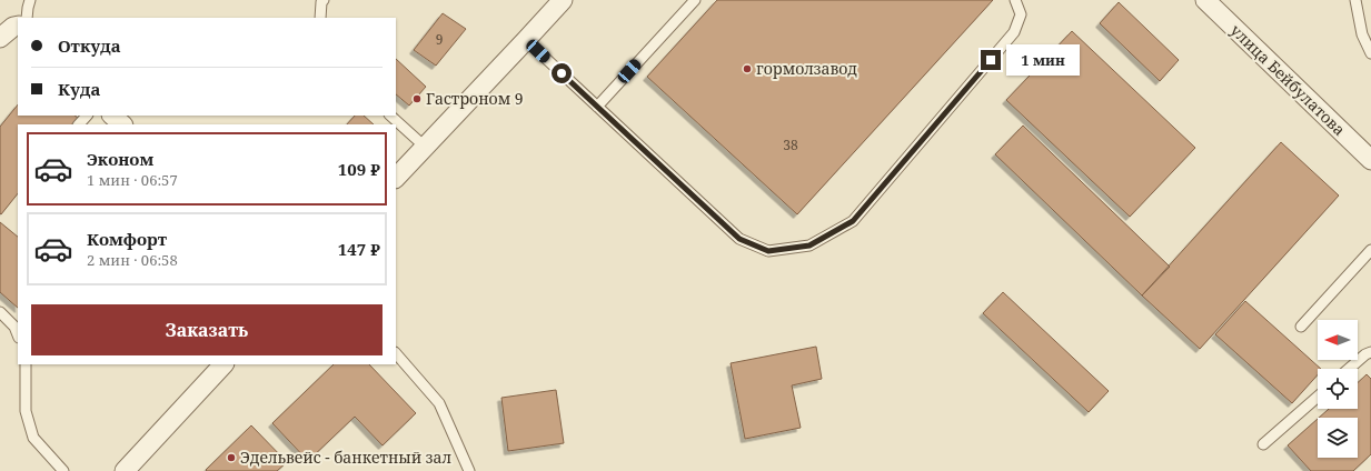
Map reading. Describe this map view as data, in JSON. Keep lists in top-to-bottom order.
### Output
{
  "streets": {
    "street": ["улица Бейбулатова"]
  },
  "places": ["гормолзавод", "Гастроном 9", "Эдельвейс - банкетный зал"],
  "house_numbers": ["9", "38"],
  "north": "left",
  "page": {
    "banner": ["Откуда", "Куда"],
    "bubble": "1 мин",
    "list": [
      {
        "name": "Эконом",
        "note": "1 мин · 06:57",
        "value": "109 ₽"
      },
      {
        "name": "Комфорт",
        "note": "2 мин · 06:58",
        "value": "147 ₽"
      }
    ],
    "buttons": "Заказать"
  }
}
